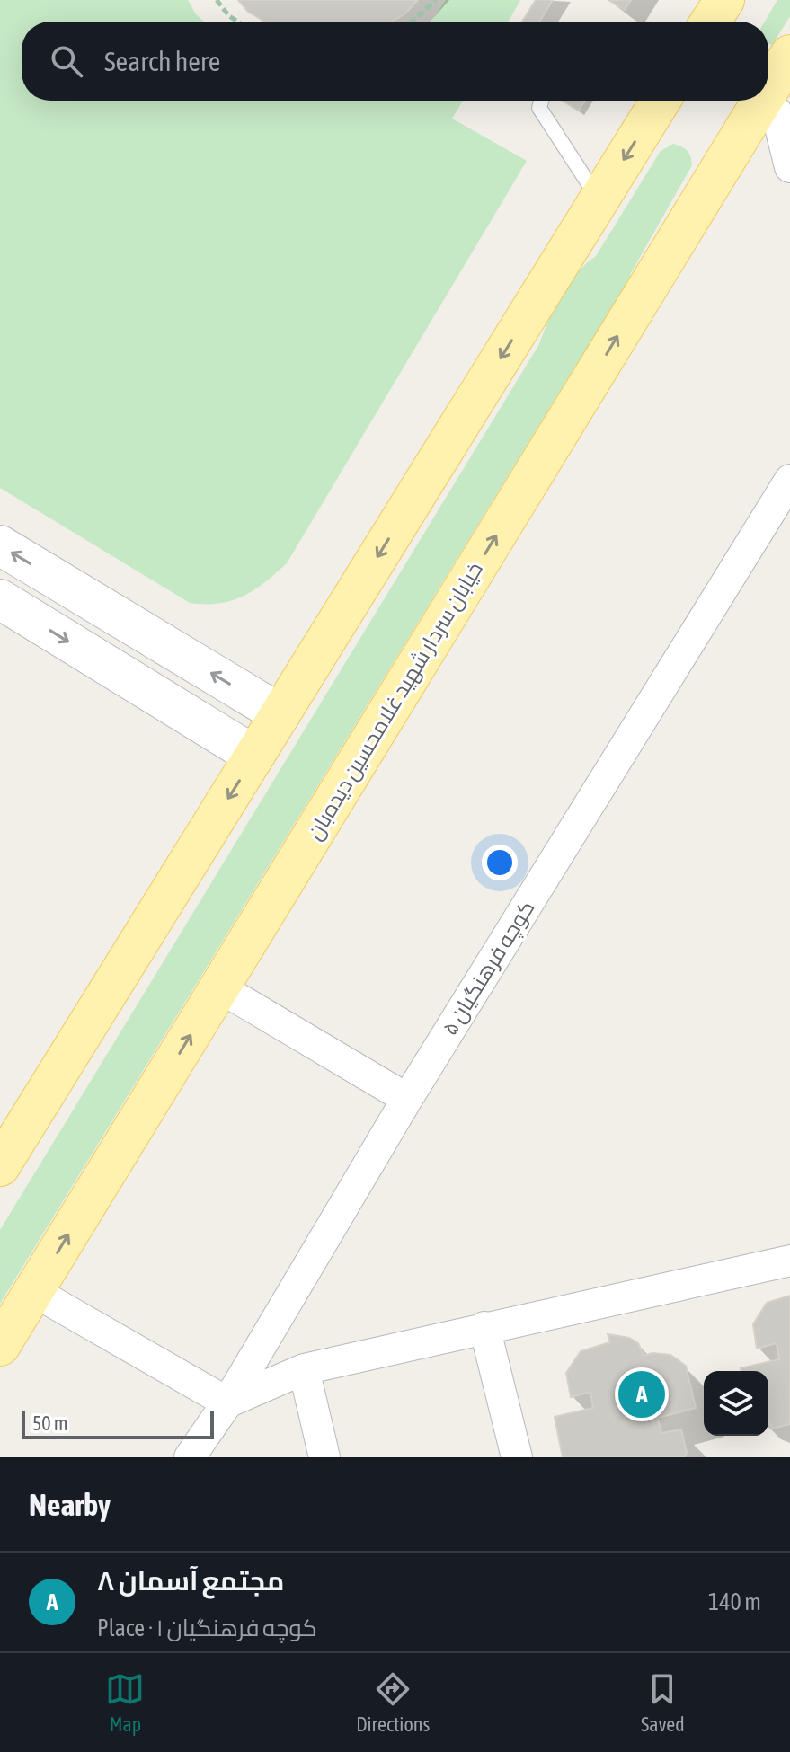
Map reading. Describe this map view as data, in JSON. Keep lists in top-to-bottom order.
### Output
{
  "streets": {
    "main road": ["خیابان سردار شهید غلامحسین دیده‌بان"],
    "street": ["کوچه فرهنگیان ۵"]
  },
  "scale_bar": "50 m",
  "page": {
    "search": "Search here",
    "pins": "A",
    "scale": "50 m",
    "heading": "Nearby",
    "list": [
      {
        "mark": "A",
        "name": "مجتمع آسمان ۸",
        "note": "Place · کوچه فرهنگیان ۱",
        "value": "140 m"
      }
    ],
    "nav": ["Map", "Directions", "Saved"]
  }
}
